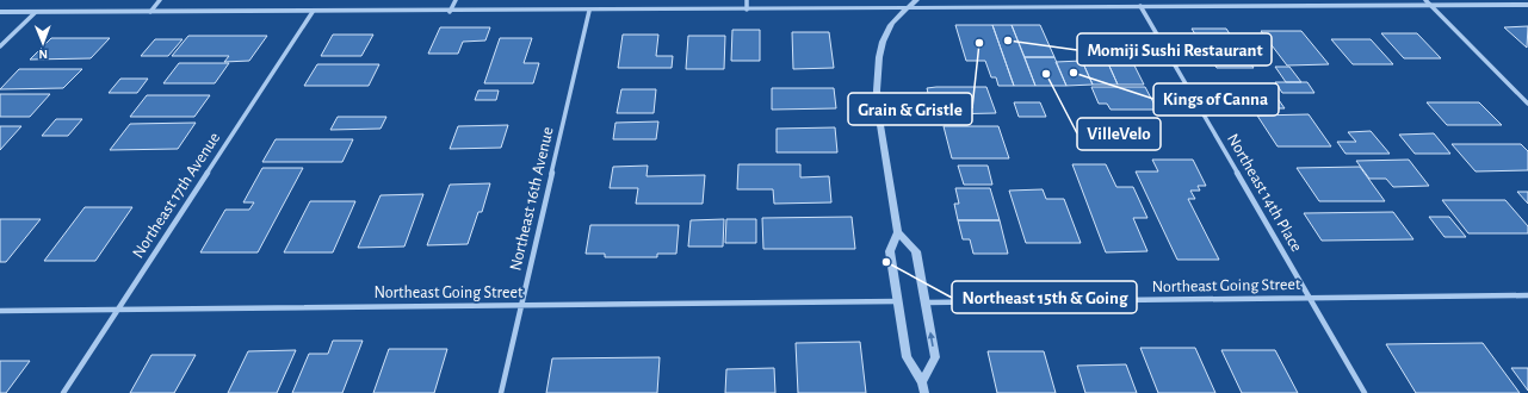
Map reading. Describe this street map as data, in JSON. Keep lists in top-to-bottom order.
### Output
{
  "streets": {
    "street": [
      "Northeast 14th Place",
      "Northeast 17th Avenue",
      "Northeast 16th Avenue",
      "Northeast Going Street"
    ]
  },
  "crossings": [
    ["Northeast 14th Place", "Northeast Going Street"],
    ["Northeast 17th Avenue", "Northeast Going Street"],
    ["Northeast 16th Avenue", "Northeast Going Street"]
  ],
  "places": [
    "Momiji Sushi Restaurant",
    "Grain & Gristle",
    "Kings of Canna",
    "VilleVelo",
    "Northeast 15th & Going"
  ],
  "north": "bottom"
}
